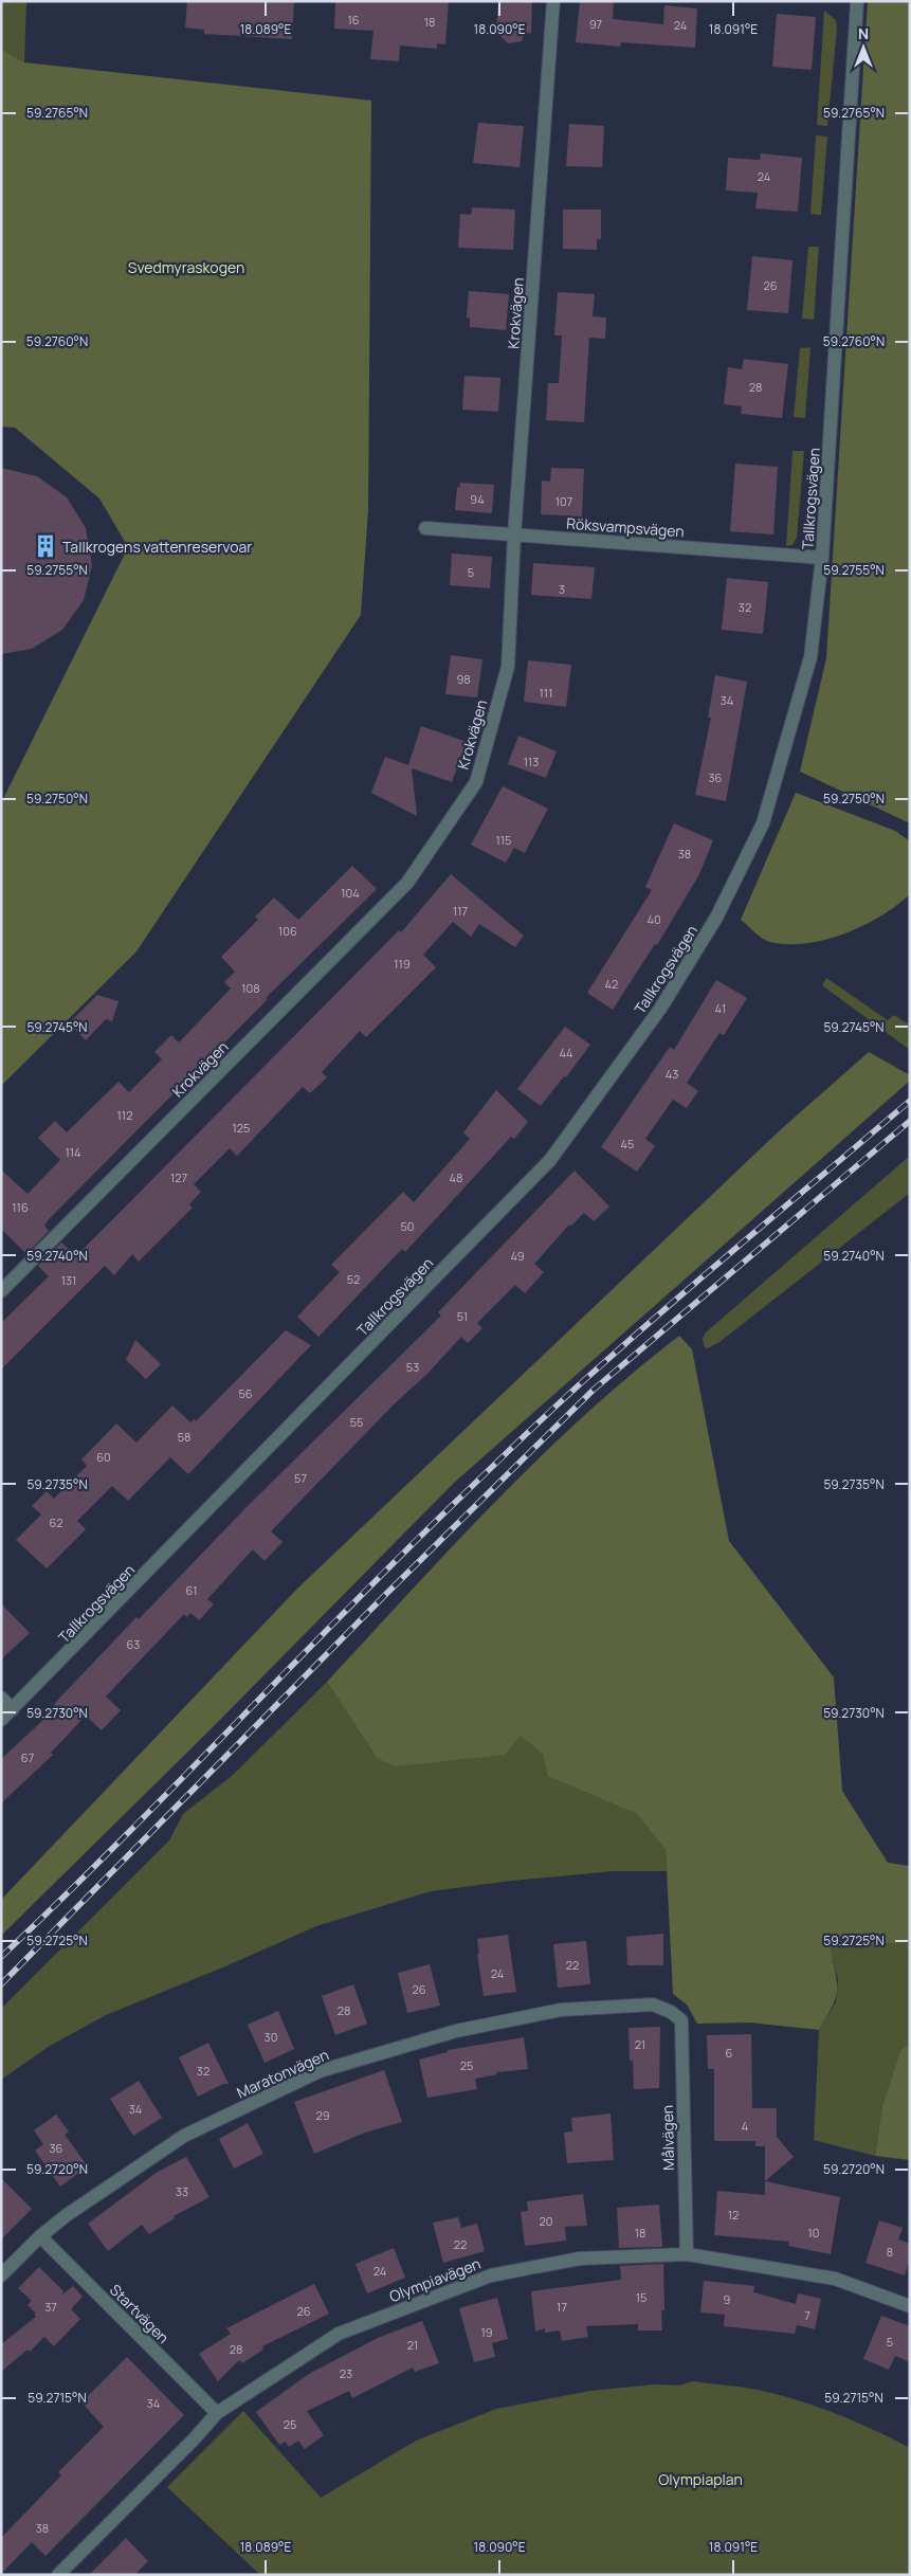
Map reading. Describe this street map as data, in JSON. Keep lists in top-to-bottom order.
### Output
{
  "streets": {
    "street": [
      "Krokvägen",
      "Tallkrogsvägen",
      "Röksvampsvägen",
      "Maratonvägen",
      "Målvägen",
      "Olympiavägen",
      "Startvägen"
    ]
  },
  "crossings": [
    ["Krokvägen", "Röksvampsvägen"],
    ["Tallkrogsvägen", "Röksvampsvägen"],
    ["Maratonvägen", "Målvägen"],
    ["Maratonvägen", "Startvägen"],
    ["Målvägen", "Olympiavägen"],
    ["Olympiavägen", "Startvägen"]
  ],
  "parks": ["Svedmyraskogen", "Olympiaplan"],
  "places": {
    "building": ["Tallkrogens vattenreservoar"]
  },
  "house_numbers": [
    "16",
    "18",
    "97",
    "24",
    "24",
    "26",
    "28",
    "94",
    "107",
    "5",
    "3",
    "32",
    "98",
    "111",
    "34",
    "113",
    "36",
    "115",
    "38",
    "104",
    "117",
    "40",
    "106",
    "119",
    "42",
    "108",
    "41",
    "44",
    "43",
    "112",
    "125",
    "45",
    "114",
    "127",
    "48",
    "116",
    "50",
    "49",
    "52",
    "131",
    "51",
    "53",
    "56",
    "55",
    "58",
    "60",
    "57",
    "62",
    "61",
    "63",
    "67",
    "22",
    "24",
    "26",
    "28",
    "30",
    "21",
    "6",
    "25",
    "32",
    "34",
    "29",
    "4",
    "36",
    "33",
    "12",
    "20",
    "18",
    "10",
    "22",
    "8",
    "24",
    "15",
    "9",
    "37",
    "17",
    "26",
    "7",
    "19",
    "5",
    "21",
    "28",
    "23",
    "34",
    "25",
    "38"
  ],
  "north": "top",
  "coordinates": [
    "18.089°E",
    "18.090°E",
    "18.091°E",
    "59.2765°N",
    "59.2760°N",
    "59.2755°N",
    "59.2750°N",
    "59.2745°N",
    "59.2740°N",
    "59.2735°N",
    "59.2730°N",
    "59.2725°N",
    "59.2720°N",
    "59.2715°N"
  ]
}
